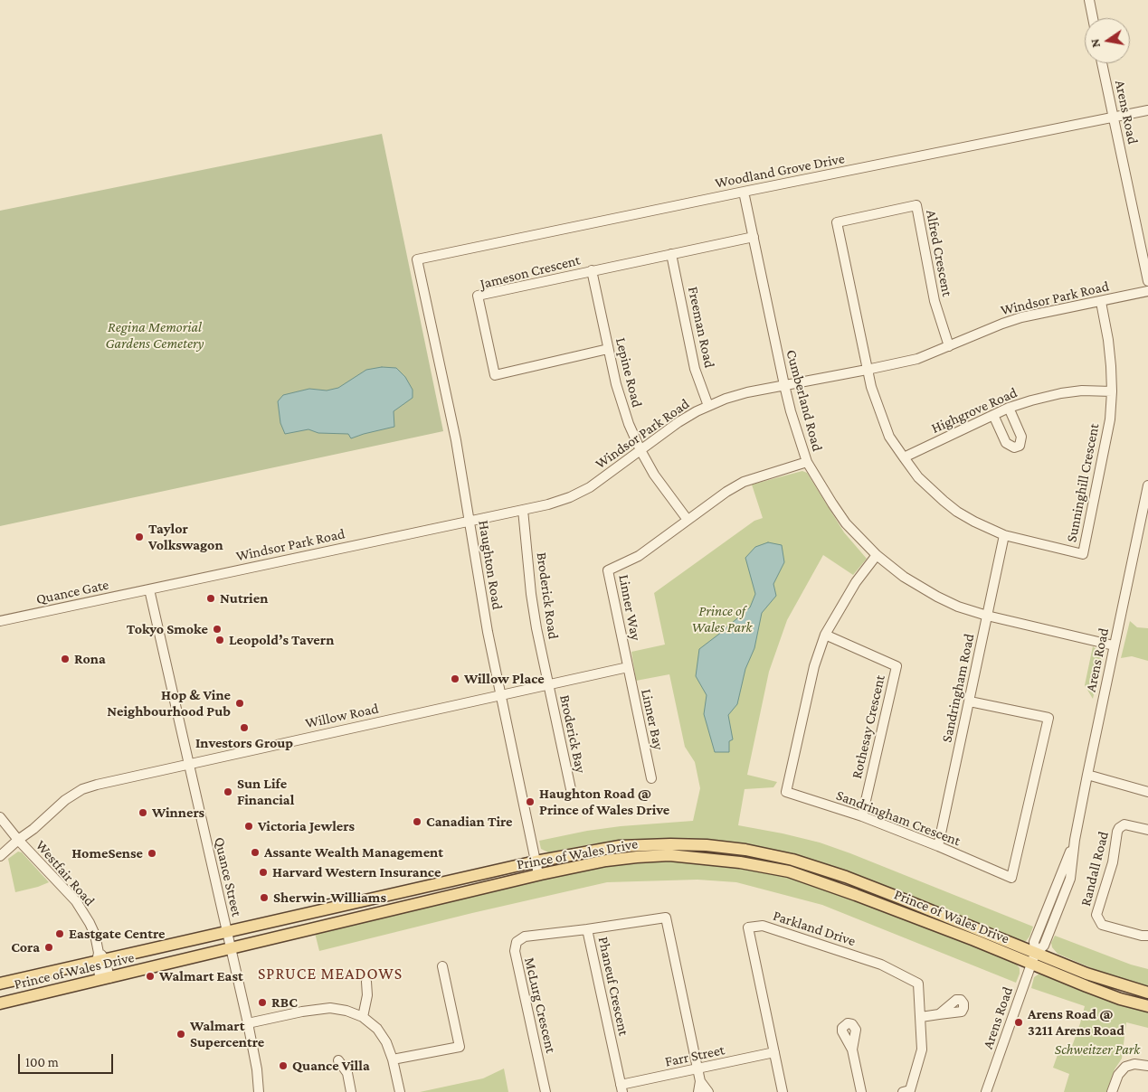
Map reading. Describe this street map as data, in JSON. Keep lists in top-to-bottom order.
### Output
{
  "streets": {
    "main road": ["Prince of Wales Drive"],
    "street": [
      "Arens Road",
      "Woodland Grove Drive",
      "Alfred Crescent",
      "Jameson Crescent",
      "Windsor Park Road",
      "Freeman Road",
      "Lepine Road",
      "Cumberland Road",
      "Highgrove Road",
      "Sunninghill Crescent",
      "Haughton Road",
      "Quance Gate",
      "Broderick Road",
      "Linner Way",
      "Sandringham Road",
      "Willow Road",
      "Linner Bay",
      "Rothesay Crescent",
      "Broderick Bay",
      "Sandringham Crescent",
      "Randall Road",
      "Westfair Road",
      "Quance Street",
      "Parkland Drive",
      "Phaneuf Crescent",
      "McLurg Crescent",
      "Farr Street"
    ]
  },
  "crossings": [
    ["Arens Road", "Woodland Grove Drive"],
    ["Arens Road", "Cumberland Road"],
    ["Arens Road", "Prince of Wales Drive"],
    ["Woodland Grove Drive", "Cumberland Road"],
    ["Woodland Grove Drive", "Haughton Road"],
    ["Alfred Crescent", "Windsor Park Road"],
    ["Alfred Crescent", "Sunninghill Crescent"],
    ["Jameson Crescent", "Freeman Road"],
    ["Jameson Crescent", "Lepine Road"],
    ["Jameson Crescent", "Cumberland Road"],
    ["Windsor Park Road", "Freeman Road"],
    ["Windsor Park Road", "Lepine Road"],
    ["Windsor Park Road", "Cumberland Road"],
    ["Windsor Park Road", "Sunninghill Crescent"],
    ["Windsor Park Road", "Haughton Road"],
    ["Windsor Park Road", "Quance Gate"],
    ["Windsor Park Road", "Broderick Road"],
    ["Windsor Park Road", "Quance Street"],
    ["Lepine Road", "Linner Way"],
    ["Cumberland Road", "Linner Way"],
    ["Cumberland Road", "Sandringham Road"],
    ["Cumberland Road", "Sandringham Crescent"],
    ["Highgrove Road", "Sunninghill Crescent"],
    ["Sunninghill Crescent", "Sandringham Road"],
    ["Haughton Road", "Willow Road"],
    ["Haughton Road", "Prince of Wales Drive"],
    ["Quance Gate", "Quance Street"],
    ["Broderick Road", "Broderick Bay"],
    ["Linner Way", "Linner Bay"],
    ["Sandringham Road", "Sandringham Crescent"],
    ["Willow Road", "Quance Street"],
    ["Rothesay Crescent", "Sandringham Crescent"],
    ["Prince of Wales Drive", "Westfair Road"],
    ["Prince of Wales Drive", "Quance Street"],
    ["Parkland Drive", "Farr Street"],
    ["Phaneuf Crescent", "McLurg Crescent"],
    ["Phaneuf Crescent", "Farr Street"]
  ],
  "districts": ["SPRUCE MEADOWS"],
  "parks": ["Regina Memorial Gardens Cemetery", "Prince of Wales Park", "Schweitzer Park"],
  "places": [
    "Taylor Volkswagon",
    "Nutrien",
    "Tokyo Smoke",
    "Leopold’s Tavern",
    "Rona",
    "Willow Place",
    "Hop & Vine Neighbourhood Pub",
    "Investors Group",
    "Sun Life Financial",
    "Haughton Road @ Prince of Wales Drive",
    "Winners",
    "Canadian Tire",
    "Victoria Jewlers",
    "Assante Wealth Management",
    "HomeSense",
    "Harvard Western Insurance",
    "Sherwin-Williams",
    "Eastgate Centre",
    "Cora",
    "Walmart East",
    "RBC",
    "Arens Road @ 3211 Arens Road",
    "Walmart Supercentre",
    "Quance Villa"
  ],
  "scale_bar": "100 m",
  "north": "left"
}
